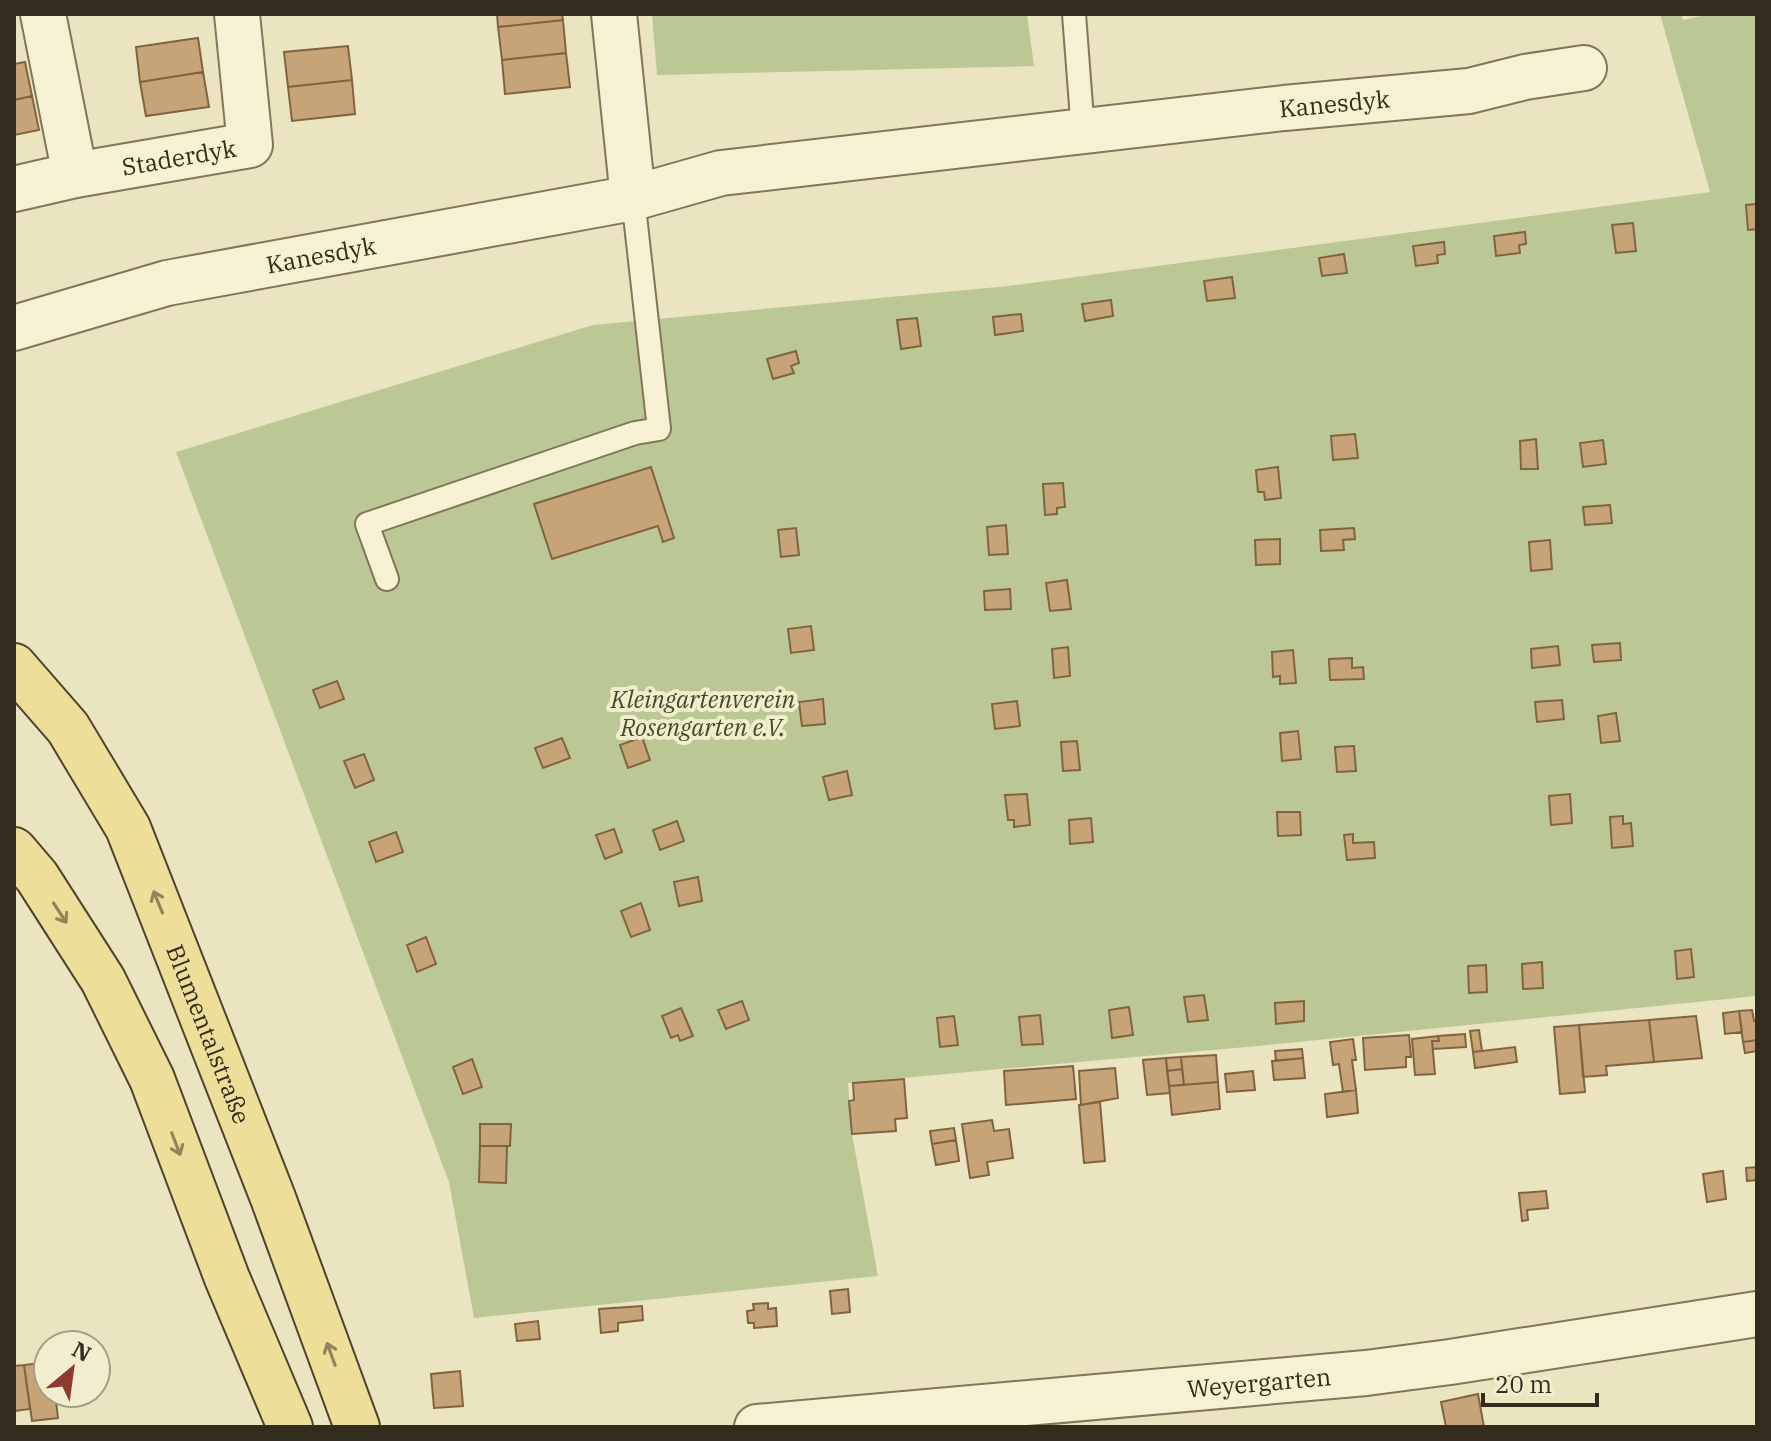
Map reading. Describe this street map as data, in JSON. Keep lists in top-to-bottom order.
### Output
{
  "streets": {
    "main road": ["Blumentalstraße"],
    "street": ["Kanesdyk", "Staderdyk", "Weyergarten"]
  },
  "parks": ["Kleingartenverein Rosengarten e.V."],
  "scale_bar": "20 m",
  "north": "top right"
}
